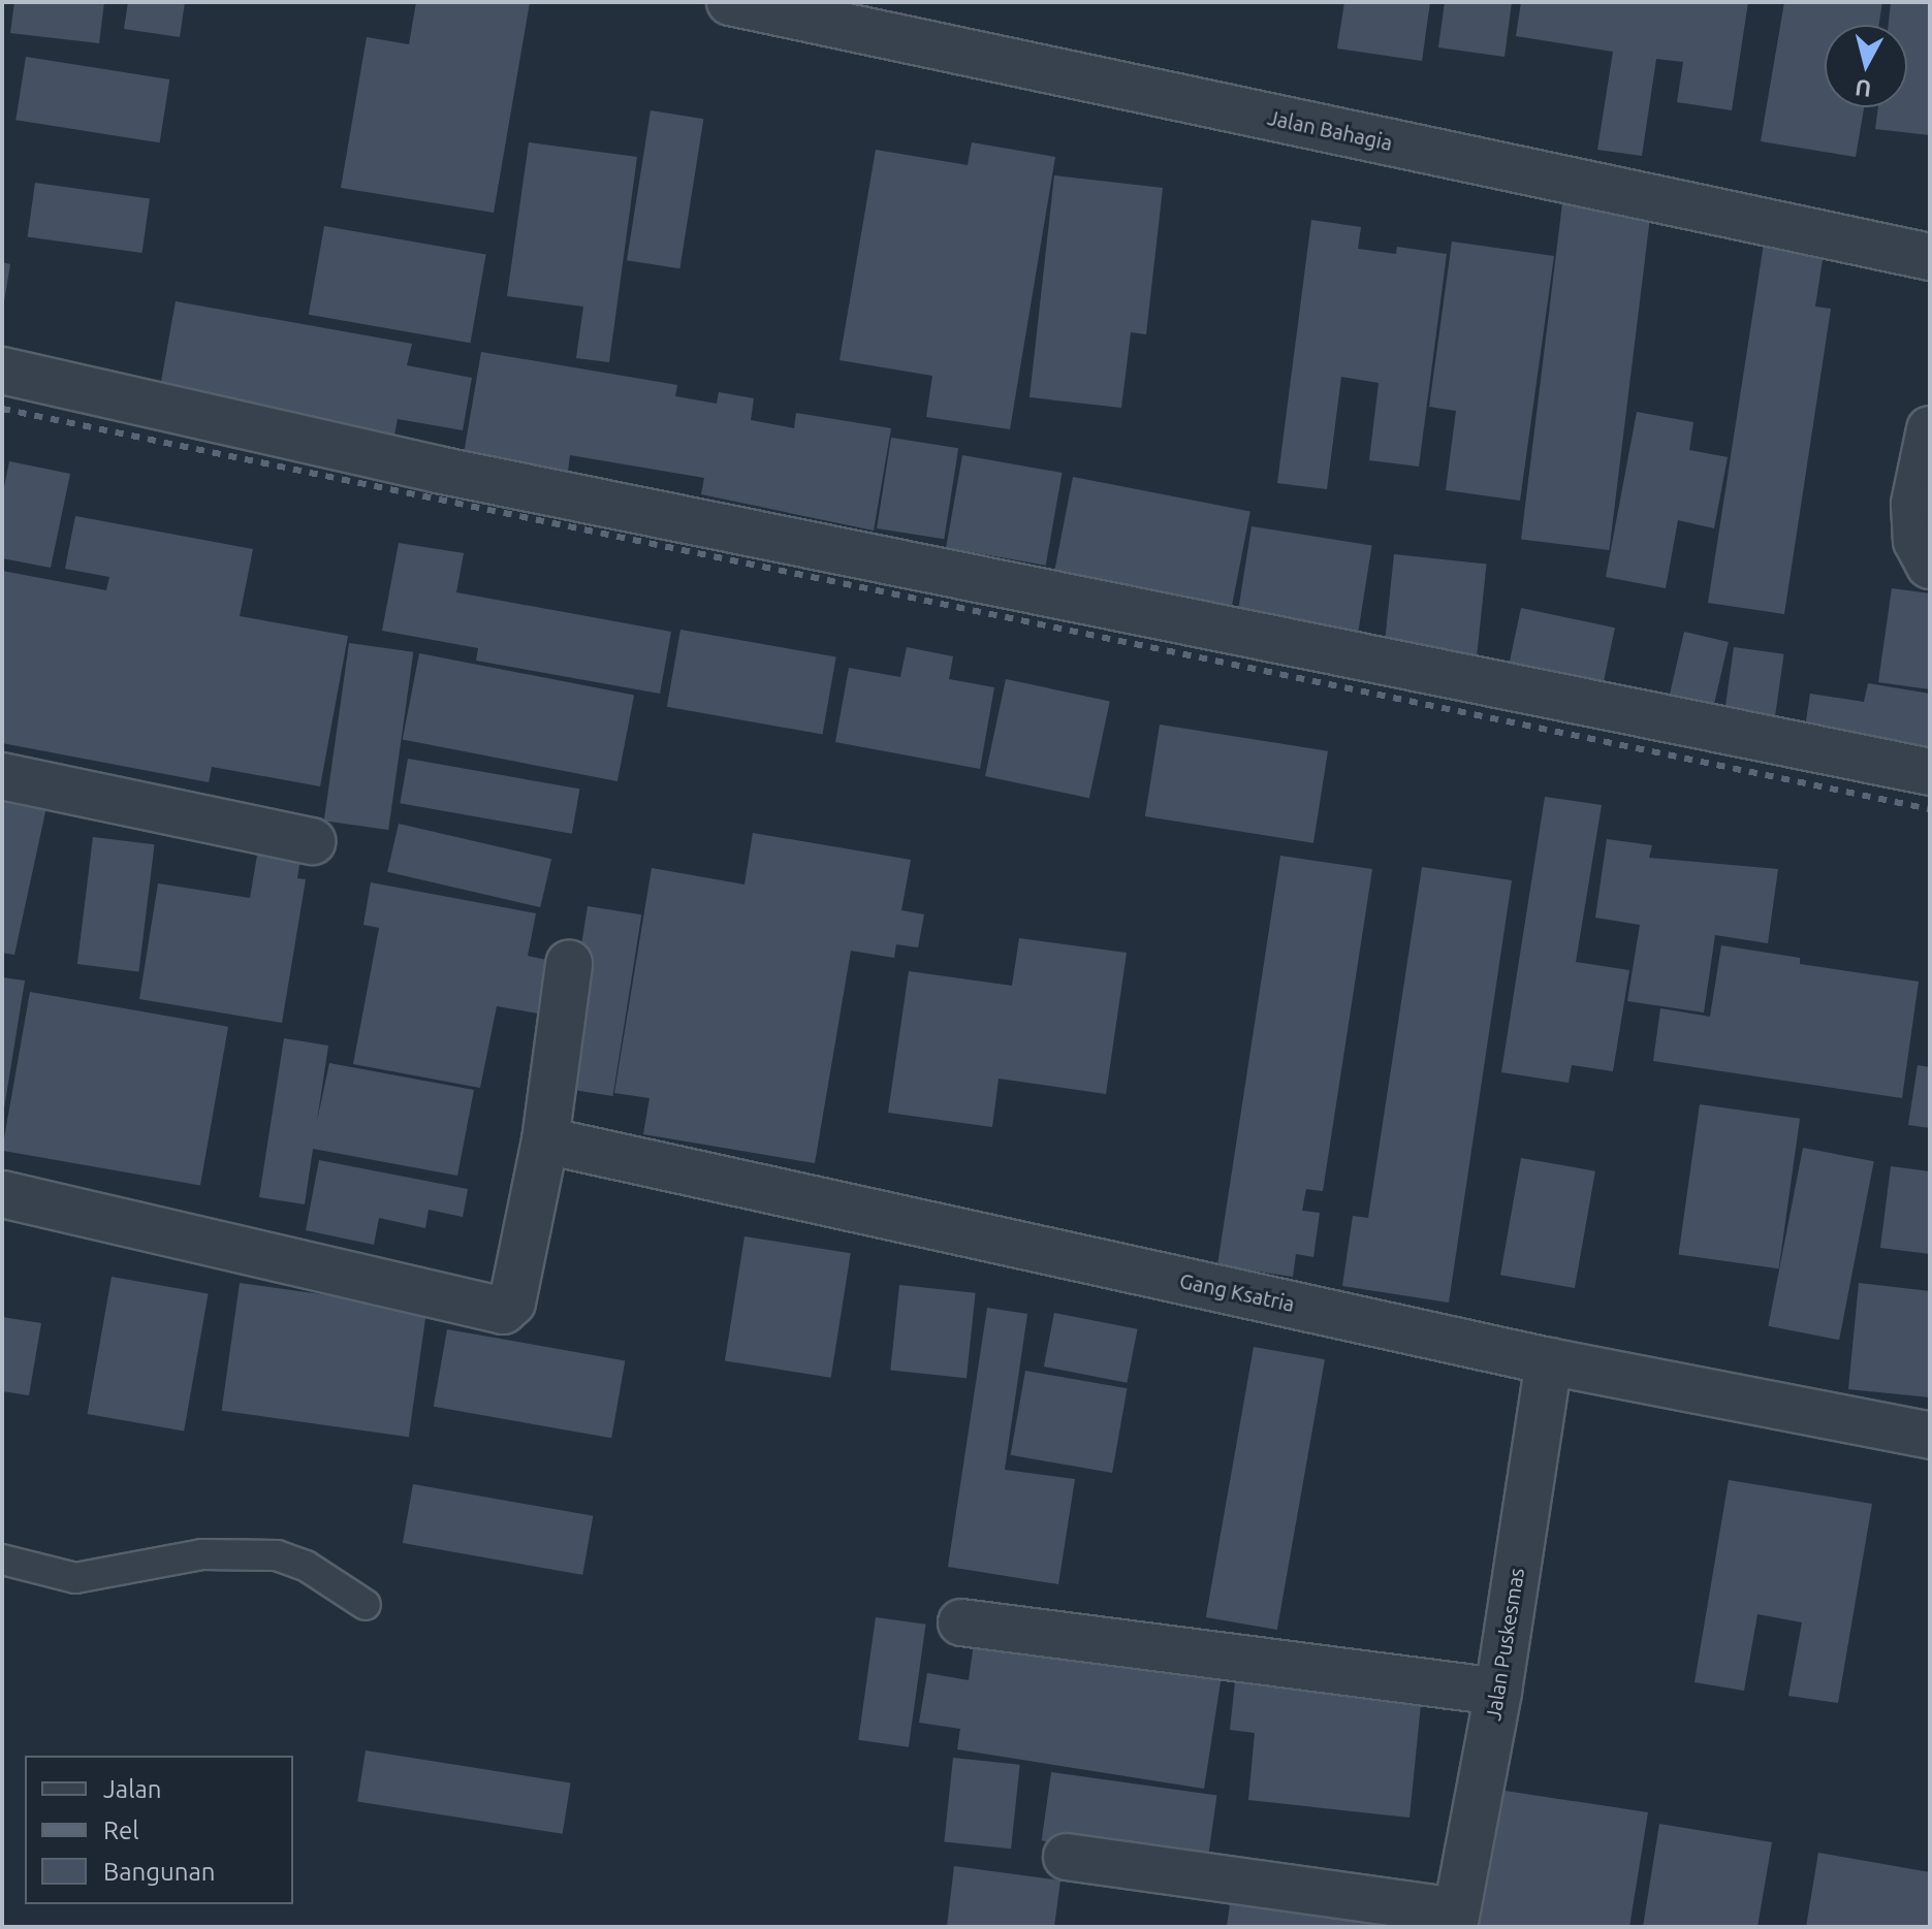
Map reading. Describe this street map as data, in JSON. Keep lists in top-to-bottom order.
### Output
{
  "streets": {
    "street": ["Jalan Bahagia", "Gang Ksatria", "Jalan Puskesmas"]
  },
  "crossings": [
    ["Gang Ksatria", "Jalan Puskesmas"]
  ],
  "legend": ["Jalan", "Rel", "Bangunan"],
  "north": "bottom"
}
